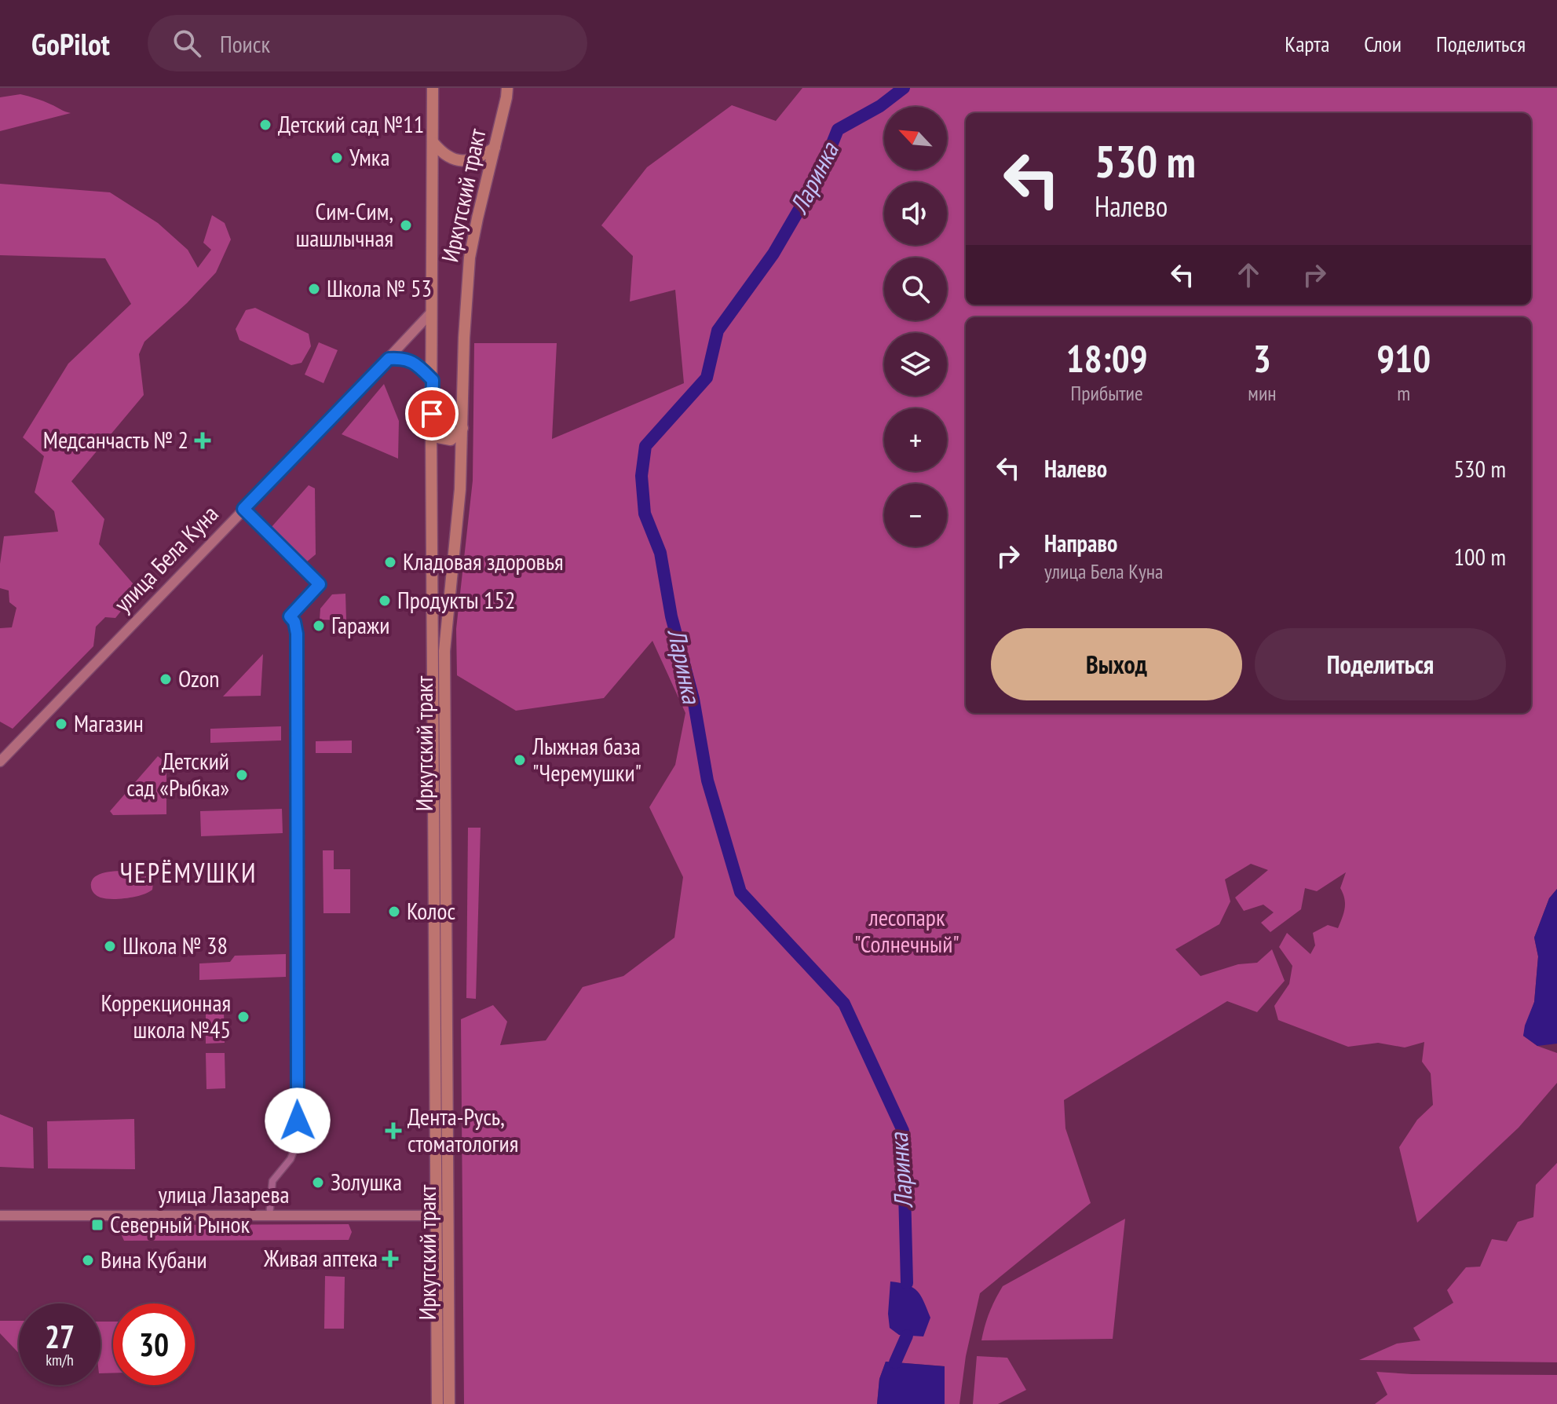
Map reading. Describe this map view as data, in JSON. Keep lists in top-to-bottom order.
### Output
{
  "streets": {
    "main road": ["Иркутский тракт", "улица Бела Куна", "улица Лазарева"]
  },
  "crossings": [
    ["Иркутский тракт", "улица Бела Куна"],
    ["Иркутский тракт", "улица Лазарева"]
  ],
  "districts": ["ЧЕРЁМУШКИ"],
  "water": ["Ларинка"],
  "parks": ["лесопарк \"Солнечный\""],
  "places": {
    "other": [
      "Детский сад №11",
      "Умка",
      "Сим-Сим, шашлычная",
      "Школа № 53",
      "Кладовая здоровья",
      "Продукты 152",
      "Гаражи",
      "Ozon",
      "Магазин",
      "Лыжная база \"Черемушки\"",
      "Детский сад «Рыбка»",
      "Колос",
      "Школа № 38",
      "Коррекционная школа №45",
      "Золушка",
      "Вина Кубани"
    ],
    "health": ["Медсанчасть № 2", "Дента-Русь, стоматология", "Живая аптека"],
    "transit": ["Северный Рынок"]
  },
  "north": "top left",
  "page": {
    "header": "GoPilot",
    "search": "Поиск",
    "nav": ["Карта", "Слои", "Поделиться"],
    "map_buttons": ["+", "−"],
    "turn": ["530 m", "Налево"],
    "eta": [
      "18:09",
      "Прибытие",
      "3",
      "мин",
      "910",
      "m"
    ],
    "list": [
      {
        "name": "Налево",
        "value": "530 m"
      },
      {
        "name": "Направо",
        "note": "улица Бела Куна",
        "value": "100 m"
      }
    ],
    "buttons": ["Выход", "Поделиться"],
    "speed": "27 km/h",
    "limit": "30"
  }
}
